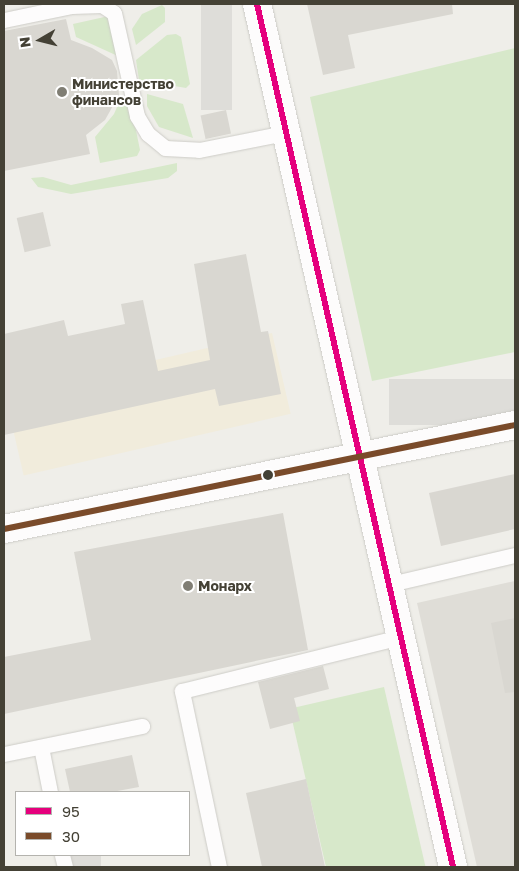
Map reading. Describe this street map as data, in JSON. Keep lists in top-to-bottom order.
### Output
{
  "places": ["Министерство финансов", "Монарх"],
  "lines": ["transit line 95", "transit line 30"],
  "legend": ["95", "30"],
  "north": "left"
}
